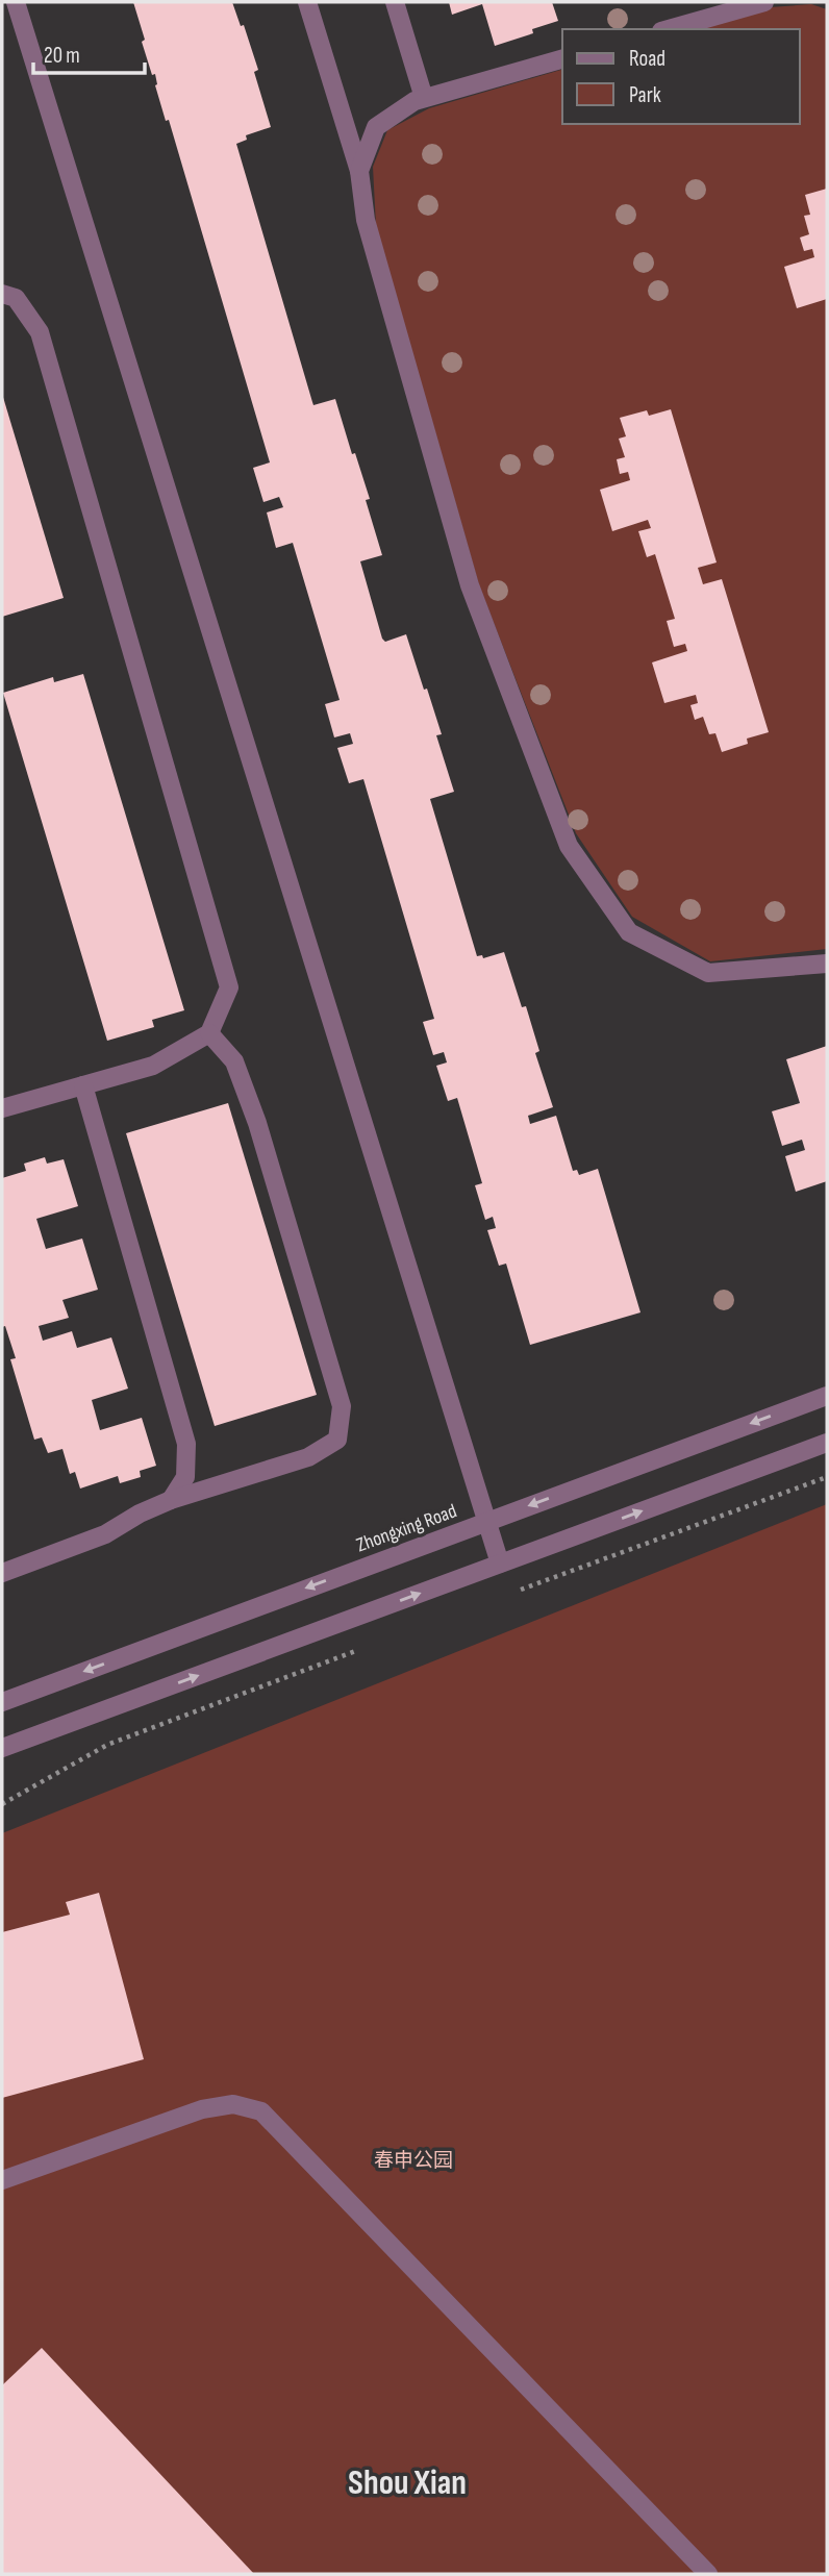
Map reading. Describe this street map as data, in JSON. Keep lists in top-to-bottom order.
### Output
{
  "streets": {
    "street": ["Zhongxing Road"]
  },
  "districts": ["Shou Xian"],
  "parks": ["春申公园"],
  "legend": ["Road", "Park"],
  "scale_bar": "20 m"
}
